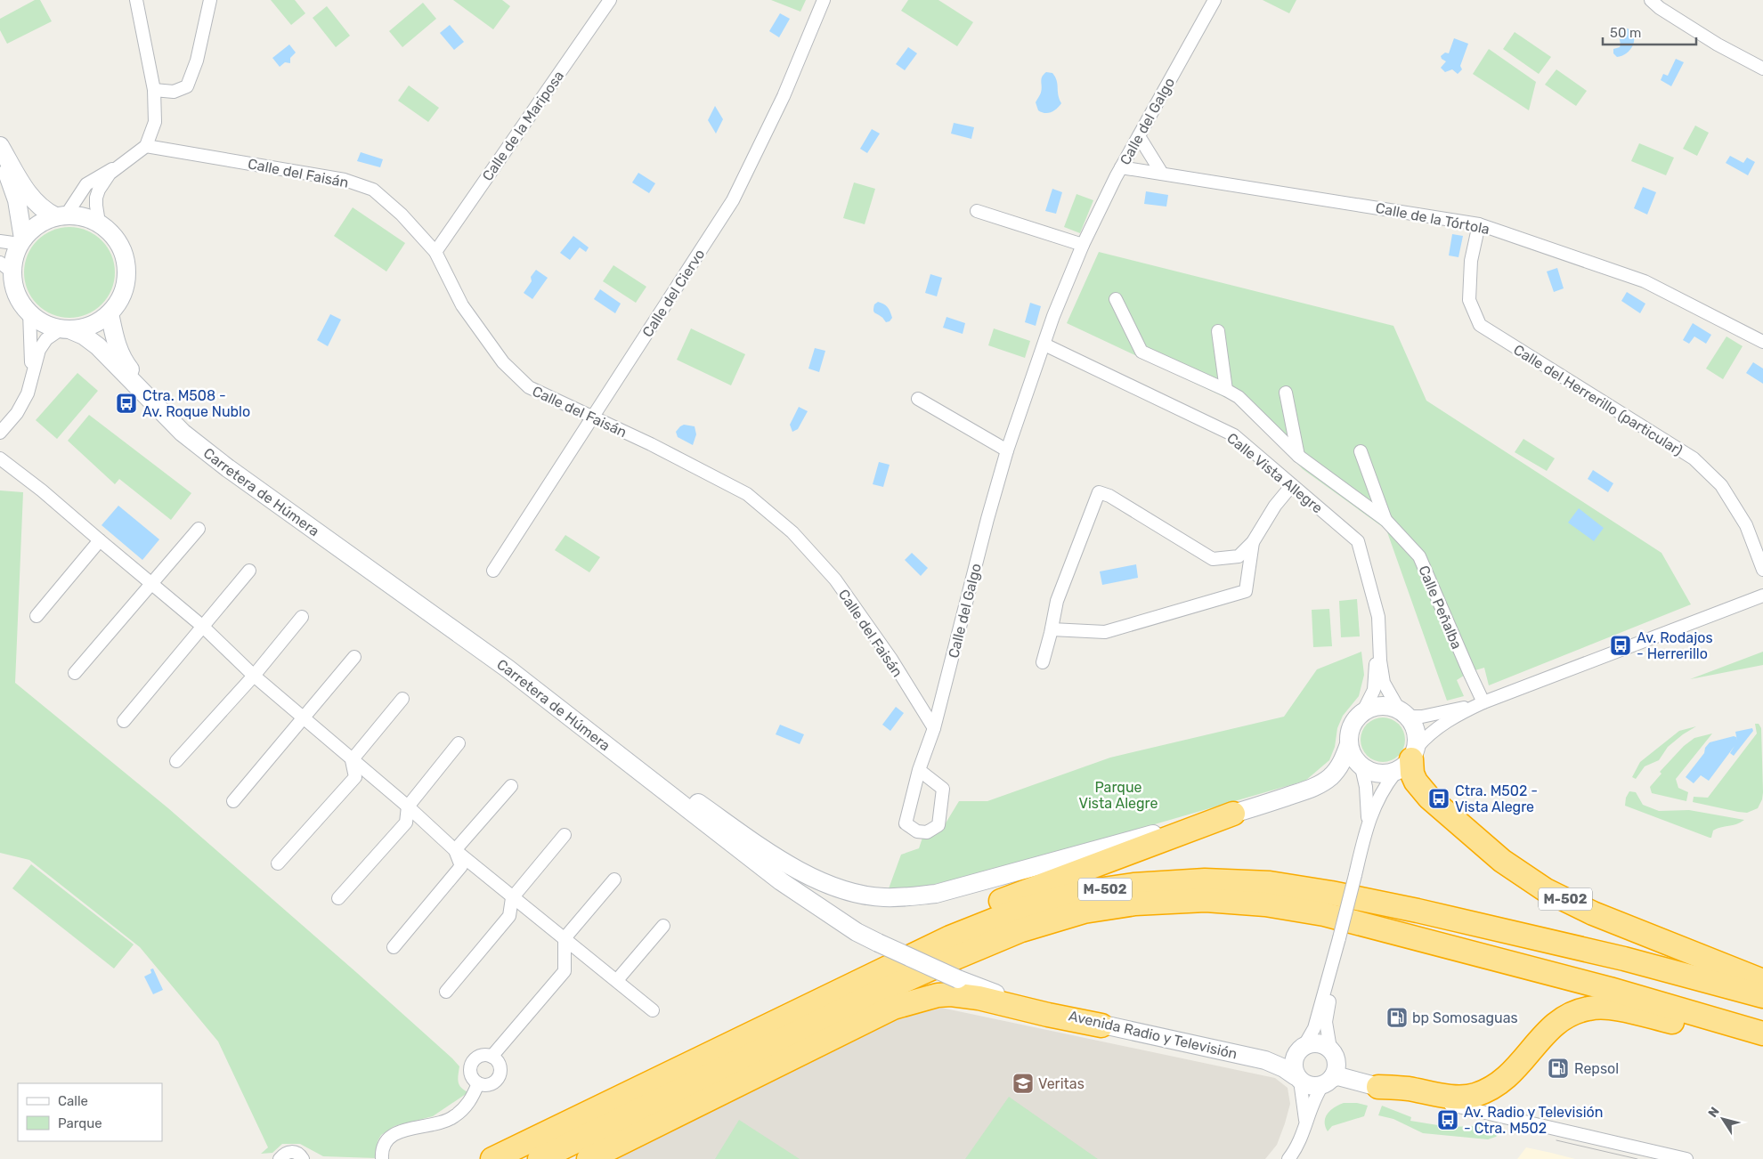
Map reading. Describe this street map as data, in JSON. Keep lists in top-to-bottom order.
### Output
{
  "streets": {
    "highway": ["M-502"],
    "main road": ["Carretera de Húmera", "Avenida Radio y Televisión"],
    "street": [
      "Calle del Galgo",
      "Calle de la Mariposa",
      "Calle del Faisán",
      "Calle de la Tórtola",
      "Calle del Ciervo",
      "Calle del Herrerillo (particular)",
      "Calle Vista Allegre",
      "Calle Peñalba"
    ]
  },
  "crossings": [
    ["Calle del Galgo", "Calle del Faisán"],
    ["Calle del Galgo", "Calle de la Tórtola"],
    ["Calle del Galgo", "Calle Vista Allegre"],
    ["Calle de la Mariposa", "Calle del Faisán"],
    ["Calle del Faisán", "Calle del Ciervo"],
    ["Calle de la Tórtola", "Calle del Herrerillo (particular)"],
    ["Calle Vista Allegre", "M-502"],
    ["Carretera de Húmera", "Avenida Radio y Televisión"]
  ],
  "parks": ["Parque Vista Alegre"],
  "places": {
    "bus stop": [
      "Ctra. M508 - Av. Roque Nublo",
      "Av. Rodajos - Herrerillo",
      "Ctra. M502 - Vista Alegre",
      "Av. Radio y Televisión - Ctra. M502"
    ],
    "fuel station": ["bp Somosaguas", "Repsol"],
    "school or university": ["Veritas"]
  },
  "legend": ["Calle", "Parque"],
  "scale_bar": "50 m",
  "north": "top left"
}
